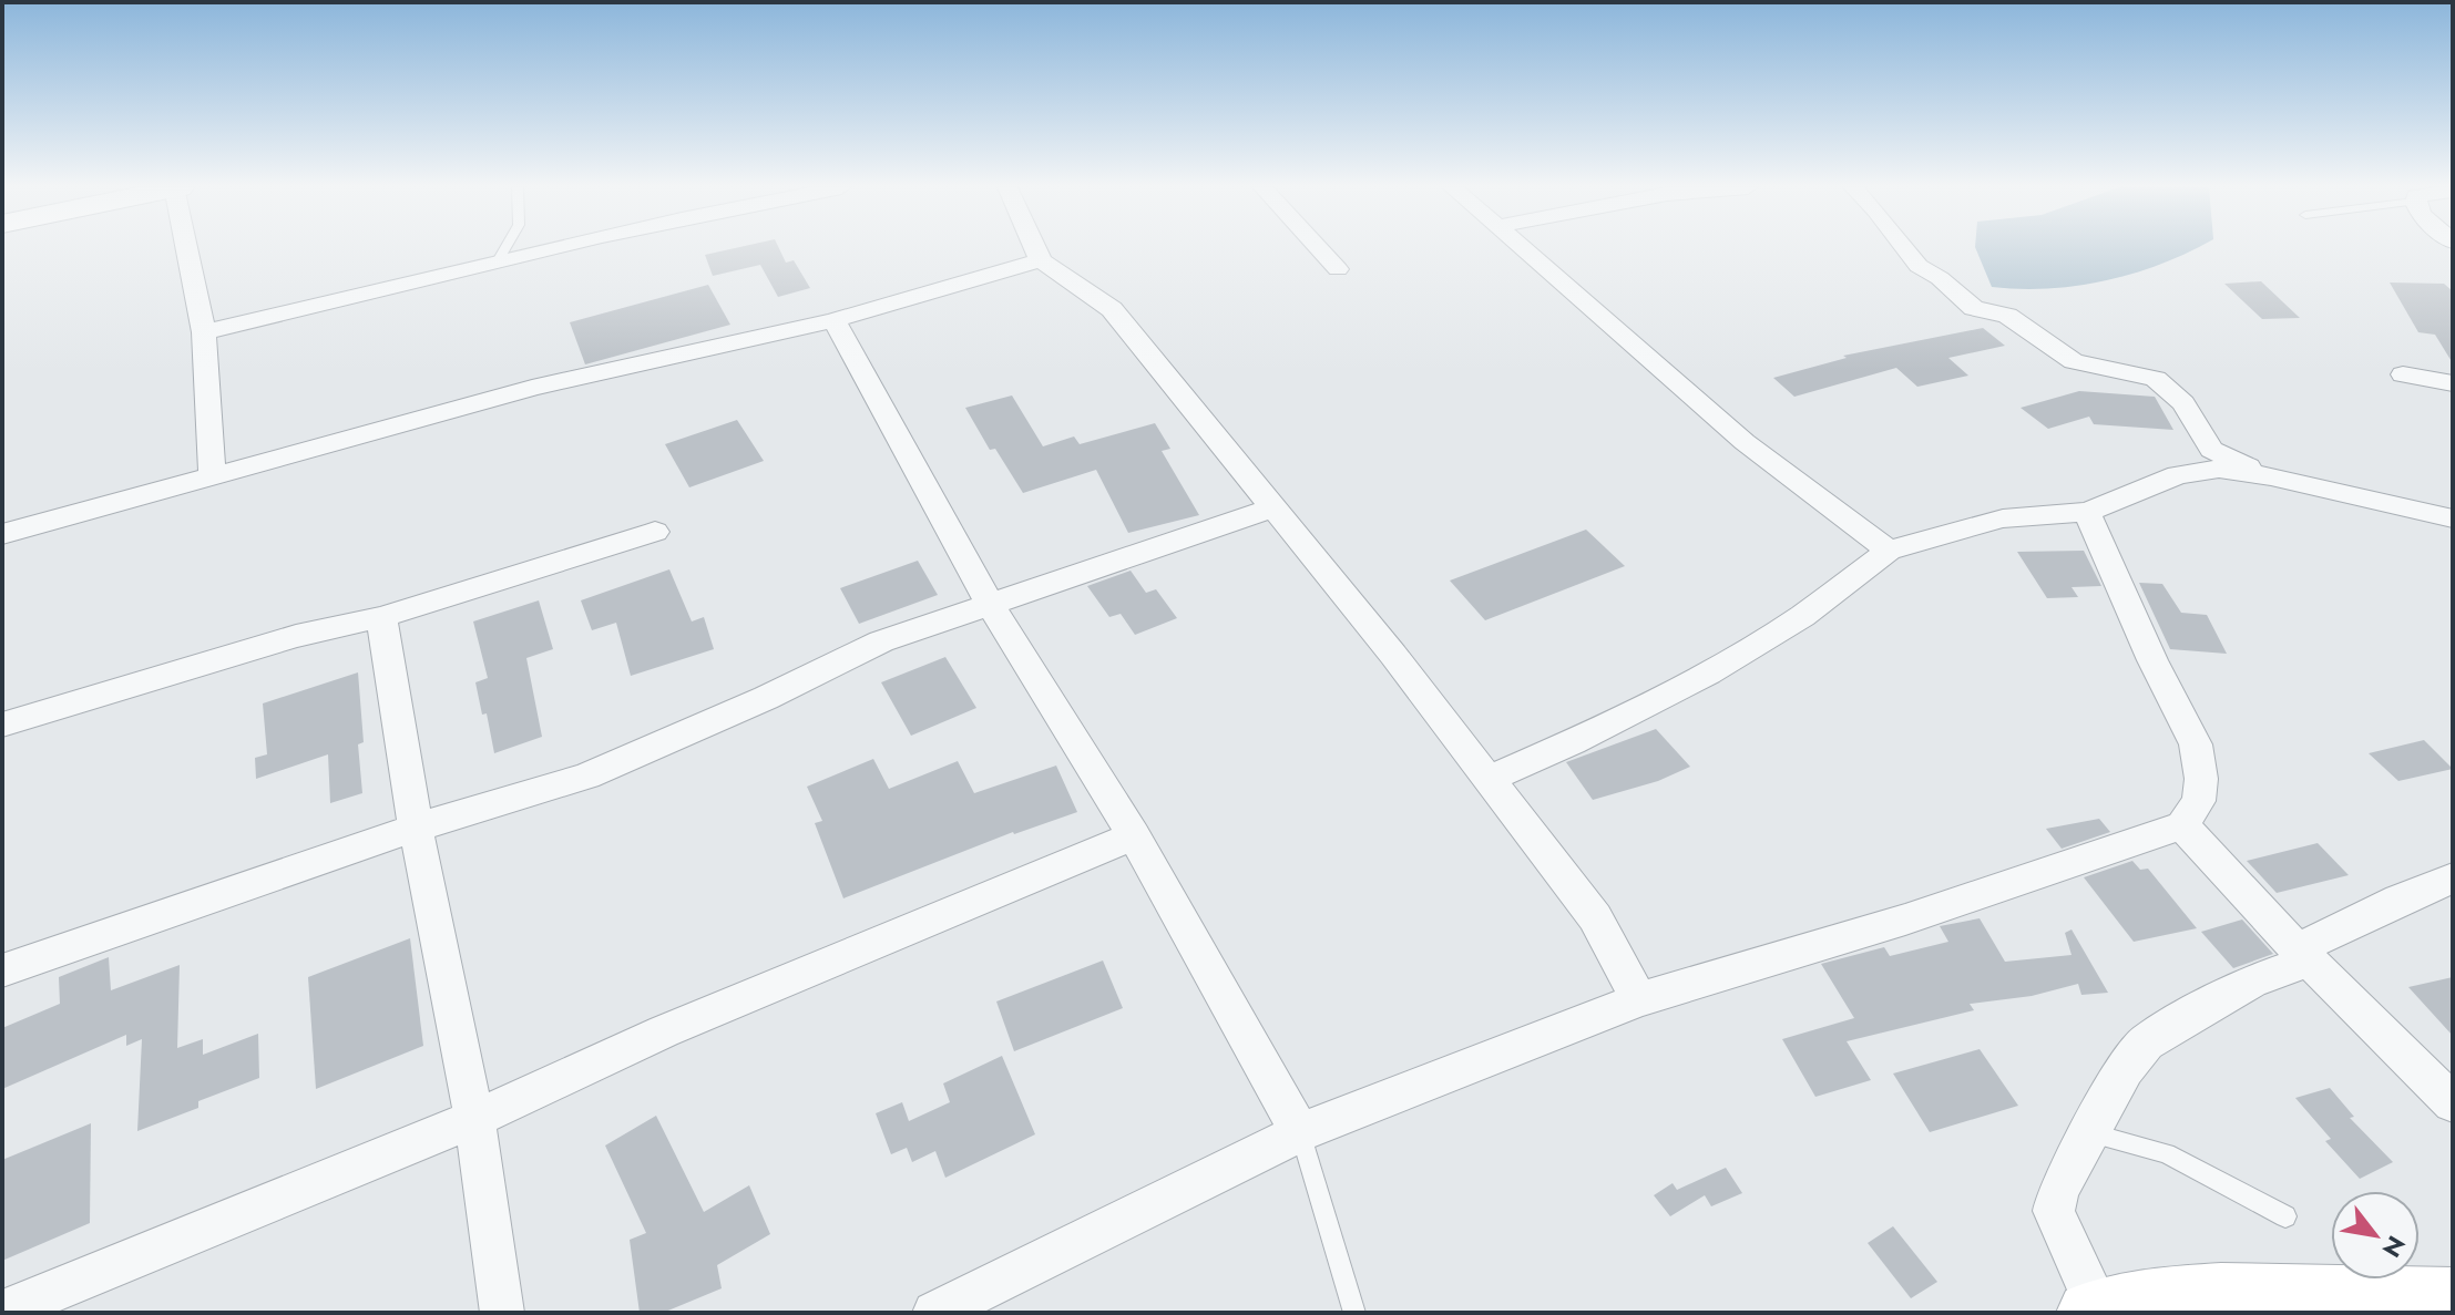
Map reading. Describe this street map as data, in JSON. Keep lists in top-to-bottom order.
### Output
{
  "north": "bottom right"
}
